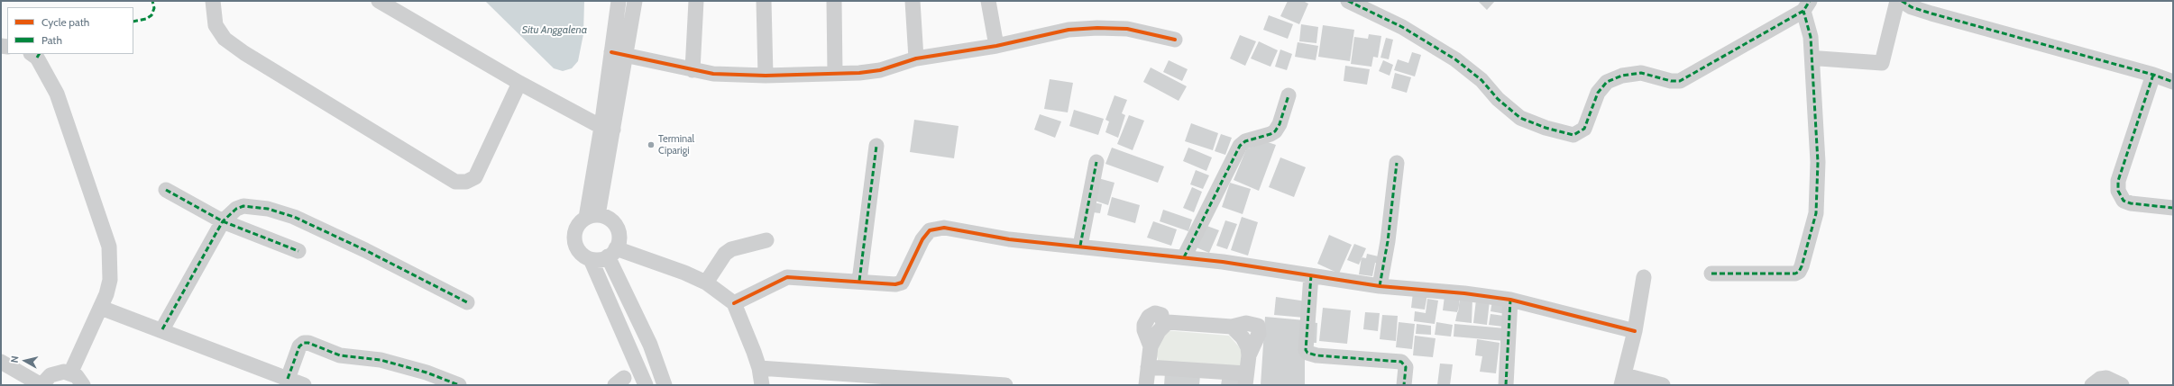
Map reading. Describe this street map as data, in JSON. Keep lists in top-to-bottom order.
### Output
{
  "water": ["Situ Anggalena"],
  "places": ["Terminal Ciparigi"],
  "legend": ["Cycle path", "Path"],
  "north": "left"
}
